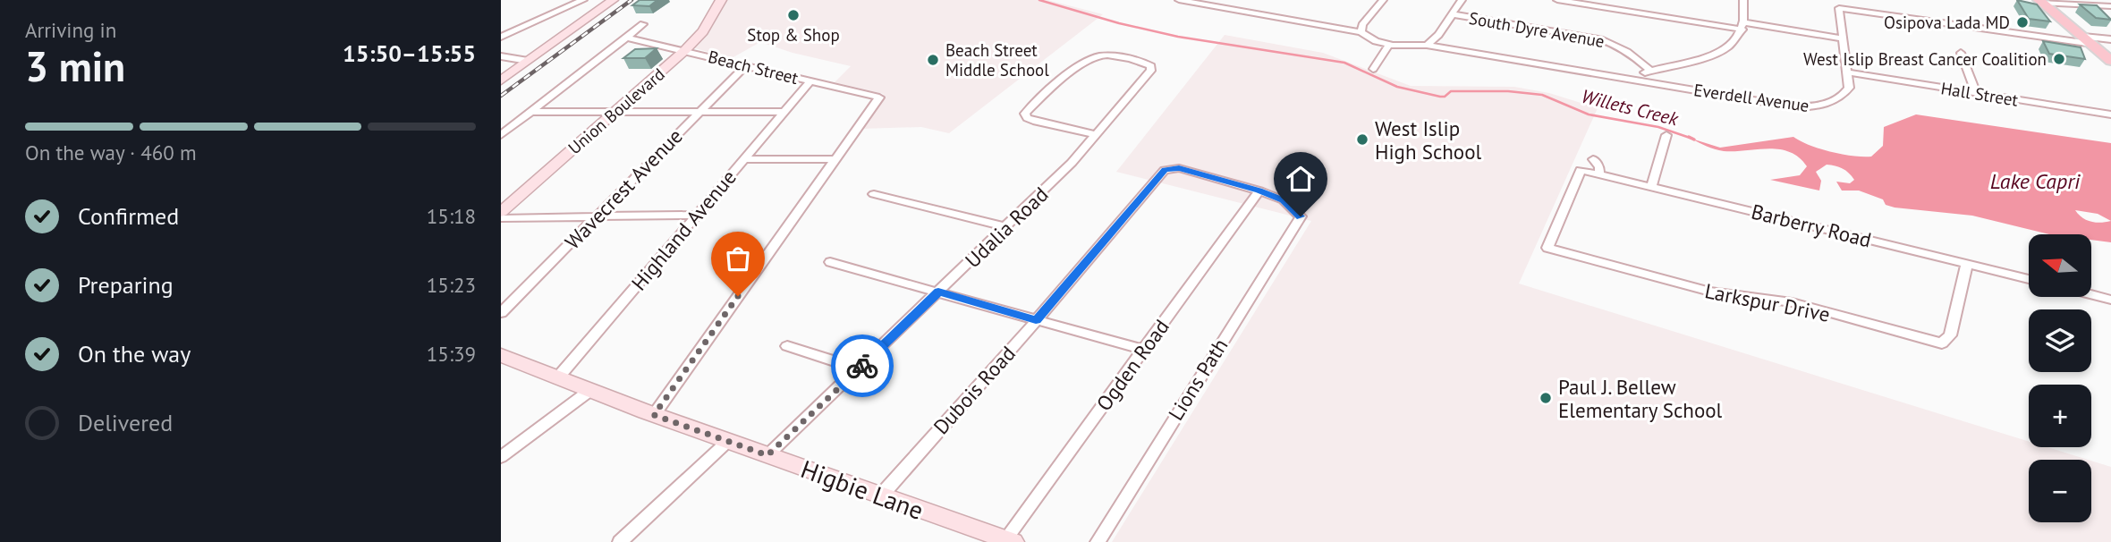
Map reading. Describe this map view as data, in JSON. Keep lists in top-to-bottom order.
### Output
{
  "streets": {
    "main road": ["Union Boulevard", "Higbie Lane"],
    "street": [
      "South Dyre Avenue",
      "Beach Street",
      "Hall Street",
      "Everdell Avenue",
      "Wavecrest Avenue",
      "Barberry Road",
      "Udalia Road",
      "Highland Avenue",
      "Larkspur Drive",
      "Ogden Road",
      "Lions Path",
      "Dubois Road"
    ]
  },
  "crossings": [
    ["Beach Street", "Union Boulevard"],
    ["Beach Street", "Wavecrest Avenue"],
    ["Beach Street", "Highland Avenue"],
    ["Hall Street", "Everdell Avenue"],
    ["Barberry Road", "Larkspur Drive"],
    ["Udalia Road", "Higbie Lane"],
    ["Highland Avenue", "Higbie Lane"],
    ["Ogden Road", "Lions Path"],
    ["Ogden Road", "Dubois Road"],
    ["Ogden Road", "Higbie Lane"],
    ["Lions Path", "Dubois Road"],
    ["Dubois Road", "Higbie Lane"]
  ],
  "water": ["Willets Creek", "Lake Capri"],
  "places": [
    "Stop & Shop",
    "Osipova Lada MD",
    "West Islip Breast Cancer Coalition",
    "Beach Street Middle School",
    "West Islip High School",
    "Paul J. Bellew Elementary School"
  ],
  "north": "left",
  "page": {
    "heading": ["3 min", "Arriving in", "15:50–15:55"],
    "bar": "On the way · 460 m",
    "list": [
      ["Confirmed", "15:18"],
      ["Preparing", "15:23"],
      ["On the way", "15:39"],
      "Delivered"
    ],
    "map_buttons": ["+", "−"]
  }
}
